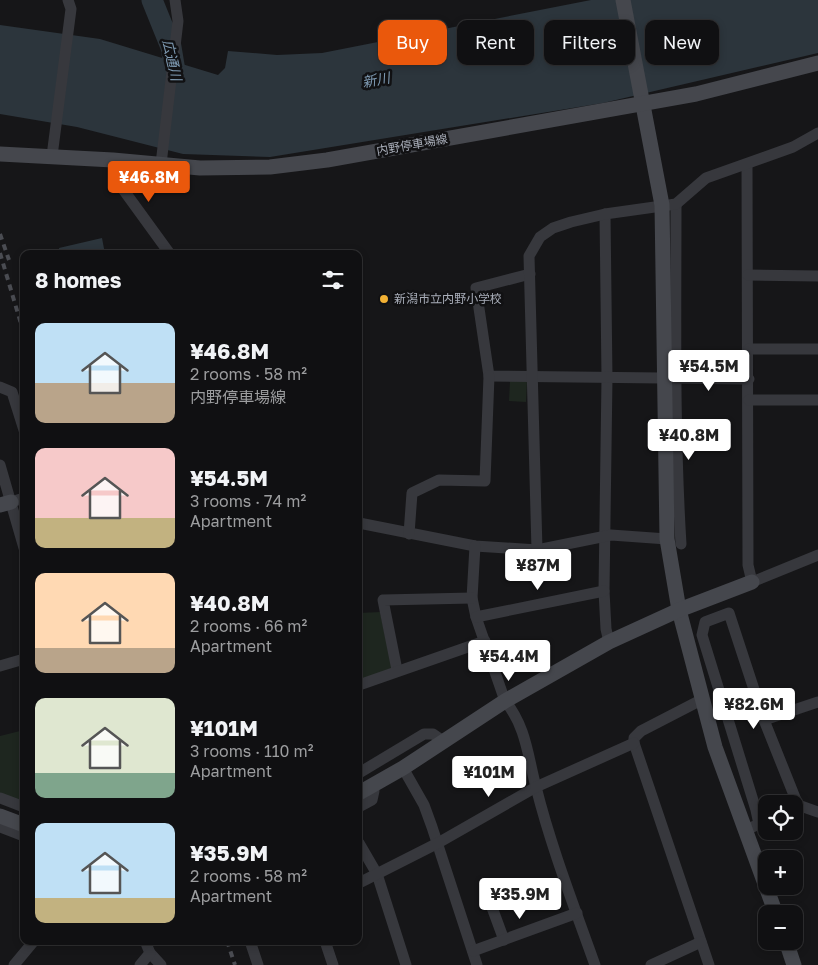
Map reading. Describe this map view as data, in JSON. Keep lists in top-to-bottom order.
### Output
{
  "streets": {
    "street": ["内野停車場線"]
  },
  "water": ["広通川", "新川"],
  "places": ["新潟市立内野小学校"],
  "page": {
    "chip": [
      "Buy",
      "Rent",
      "Filters",
      "New"
    ],
    "price": [
      "¥46.8M",
      "¥54.5M",
      "¥40.8M",
      "¥87M",
      "¥54.4M",
      "¥82.6M",
      "¥101M",
      "¥35.9M"
    ],
    "heading": "8 homes",
    "list": [
      {
        "name": "¥46.8M",
        "note": "2 rooms · 58 m² · 内野停車場線"
      },
      {
        "name": "¥54.5M",
        "note": "3 rooms · 74 m² · Apartment"
      },
      {
        "name": "¥40.8M",
        "note": "2 rooms · 66 m² · Apartment"
      },
      {
        "name": "¥101M",
        "note": "3 rooms · 110 m² · Apartment"
      },
      {
        "name": "¥35.9M",
        "note": "2 rooms · 58 m² · Apartment"
      }
    ],
    "map_buttons": ["+", "−"]
  }
}
